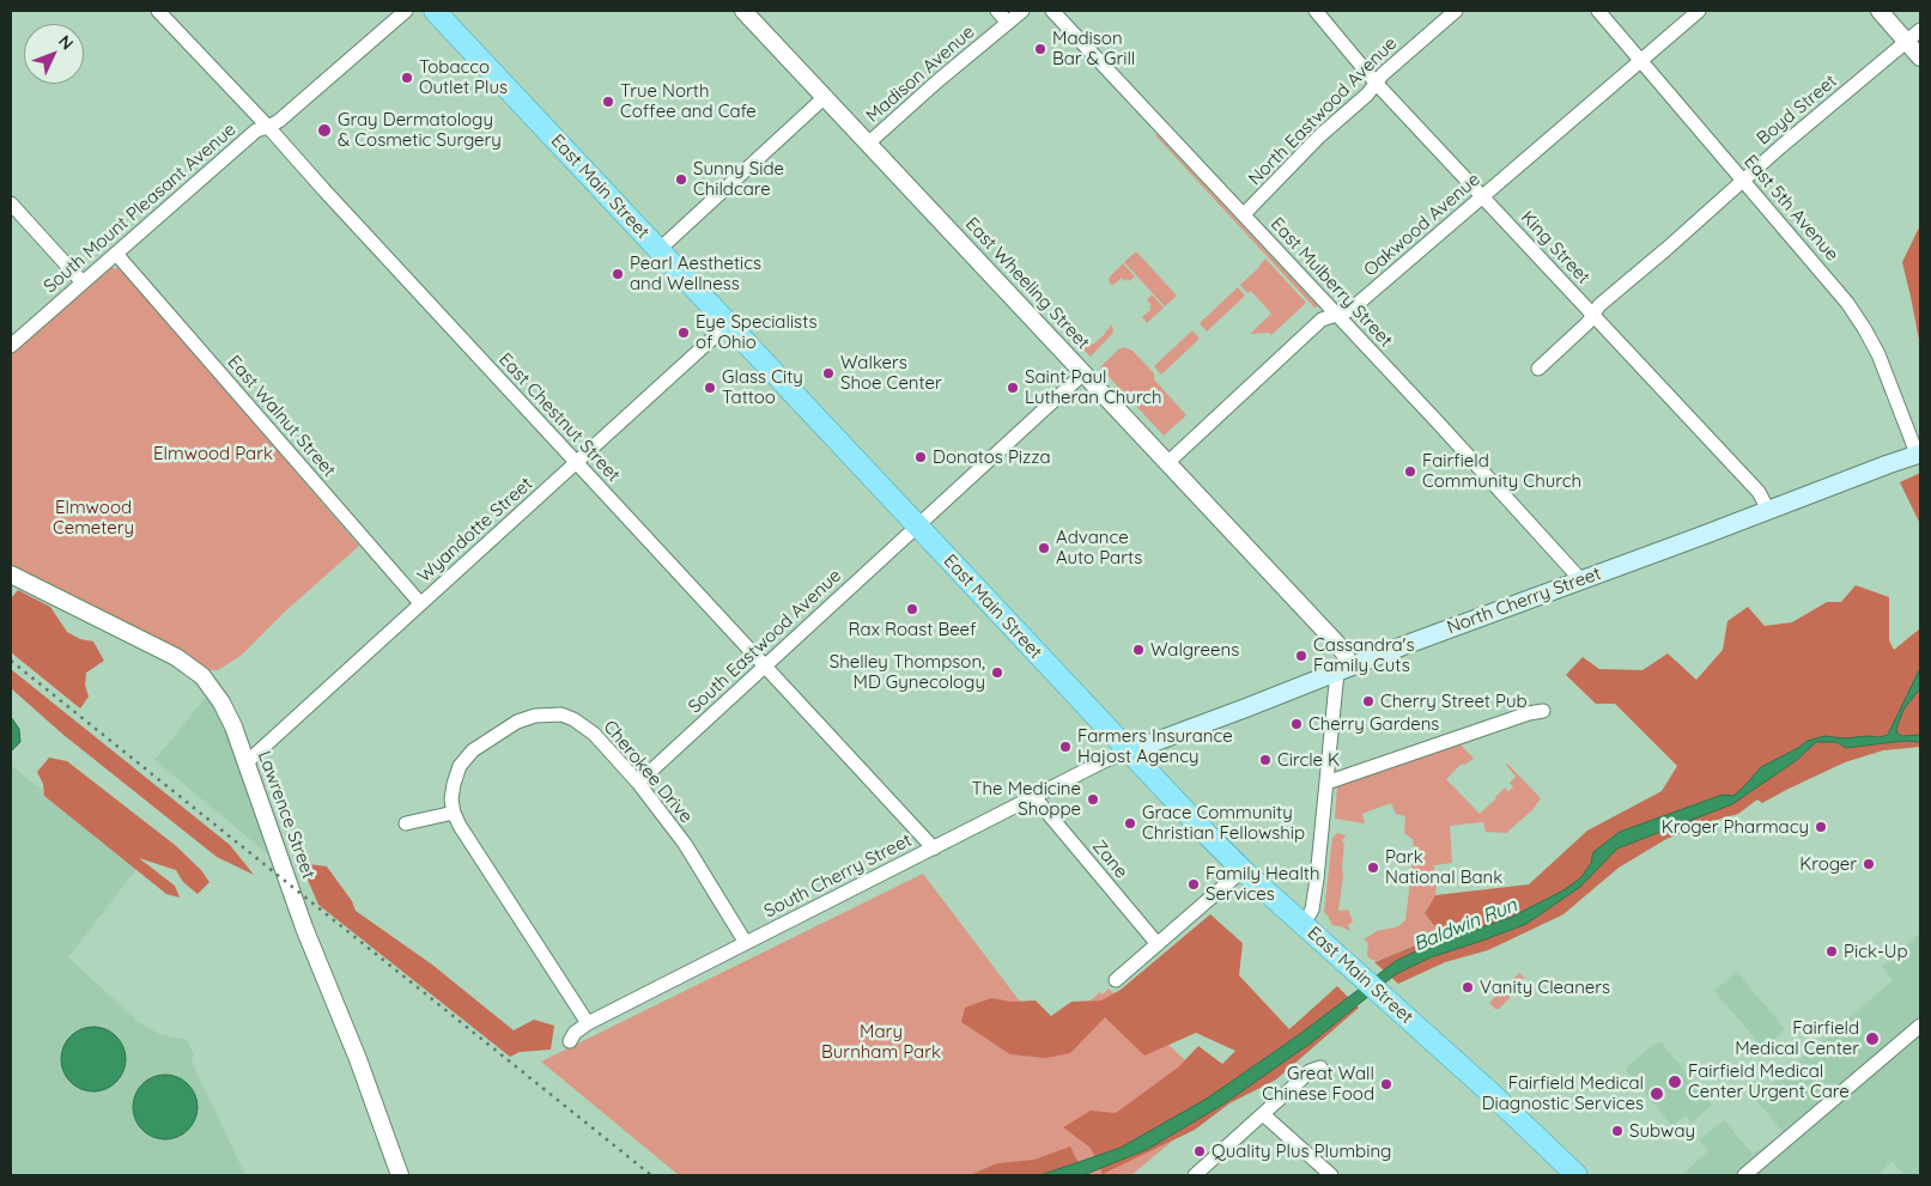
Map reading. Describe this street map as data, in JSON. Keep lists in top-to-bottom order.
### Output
{
  "streets": {
    "main road": ["East Main Street", "North Cherry Street"],
    "street": [
      "Madison Avenue",
      "Boyd Street",
      "North Eastwood Avenue",
      "South Mount Pleasant Avenue",
      "East 5th Avenue",
      "Oakwood Avenue",
      "King Street",
      "East Mulberry Street",
      "East Wheeling Street",
      "East Walnut Street",
      "East Chestnut Street",
      "Wyandotte Street",
      "South Eastwood Avenue",
      "Cherokee Drive",
      "Lawrence Street",
      "Zane",
      "South Cherry Street"
    ]
  },
  "crossings": [
    ["Madison Avenue", "East Wheeling Street"],
    ["Boyd Street", "East 5th Avenue"],
    ["Boyd Street", "King Street"],
    ["North Eastwood Avenue", "King Street"],
    ["North Eastwood Avenue", "East Mulberry Street"],
    ["East Main Street", "Wyandotte Street"],
    ["East Main Street", "North Cherry Street"],
    ["East Main Street", "South Eastwood Avenue"],
    ["East Main Street", "South Cherry Street"],
    ["South Mount Pleasant Avenue", "East Walnut Street"],
    ["South Mount Pleasant Avenue", "East Chestnut Street"],
    ["East 5th Avenue", "Oakwood Avenue"],
    ["East 5th Avenue", "North Cherry Street"],
    ["Oakwood Avenue", "King Street"],
    ["Oakwood Avenue", "East Mulberry Street"],
    ["Oakwood Avenue", "East Wheeling Street"],
    ["King Street", "North Cherry Street"],
    ["East Mulberry Street", "North Cherry Street"],
    ["East Wheeling Street", "North Cherry Street"],
    ["East Walnut Street", "Wyandotte Street"],
    ["East Chestnut Street", "Wyandotte Street"],
    ["East Chestnut Street", "South Eastwood Avenue"],
    ["East Chestnut Street", "South Cherry Street"],
    ["Wyandotte Street", "Lawrence Street"],
    ["North Cherry Street", "South Cherry Street"],
    ["South Eastwood Avenue", "Cherokee Drive"],
    ["Cherokee Drive", "South Cherry Street"],
    ["Zane", "South Cherry Street"]
  ],
  "water": ["Baldwin Run"],
  "parks": ["Elmwood Park", "Elmwood Cemetery", "Mary Burnham Park"],
  "places": [
    "Madison Bar & Grill",
    "Tobacco Outlet Plus",
    "True North Coffee and Cafe",
    "Gray Dermatology & Cosmetic Surgery",
    "Sunny Side Childcare",
    "Pearl Aesthetics and Wellness",
    "Eye Specialists of Ohio",
    "Walkers Shoe Center",
    "Glass City Tattoo",
    "Saint Paul Lutheran Church",
    "Donatos Pizza",
    "Fairfield Community Church",
    "Advance Auto Parts",
    "Rax Roast Beef",
    "Walgreens",
    "Cassandra's Family Cuts",
    "Shelley Thompson, MD Gynecology",
    "Cherry Street Pub",
    "Cherry Gardens",
    "Farmers Insurance Hajost Agency",
    "Circle K",
    "The Medicine Shoppe",
    "Grace Community Christian Fellowship",
    "Kroger Pharmacy",
    "Kroger",
    "Park National Bank",
    "Family Health Services",
    "Pick-Up",
    "Vanity Cleaners",
    "Fairfield Medical Center",
    "Fairfield Medical Center Urgent Care",
    "Great Wall Chinese Food",
    "Fairfield Medical Diagnostic Services",
    "Subway",
    "Quality Plus Plumbing"
  ],
  "north": "top right"
}
